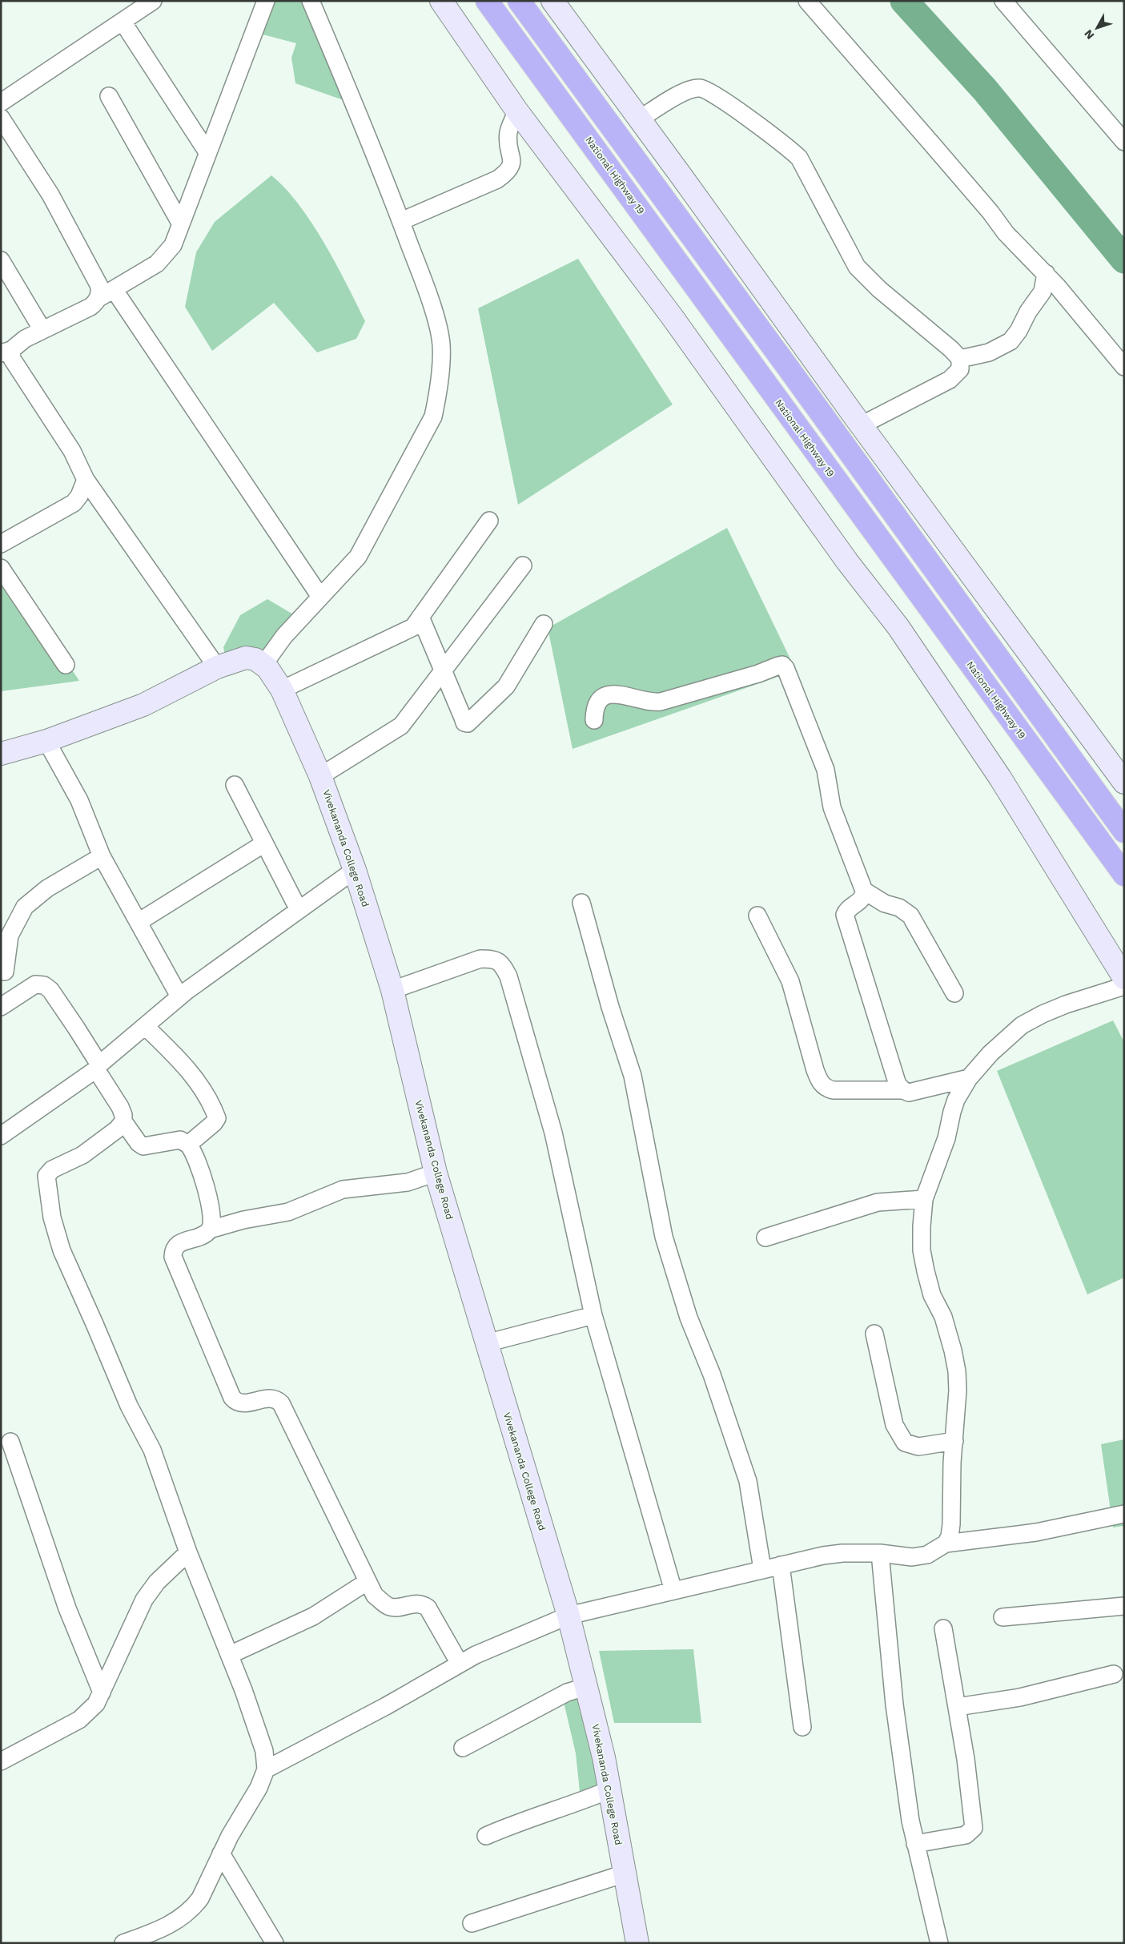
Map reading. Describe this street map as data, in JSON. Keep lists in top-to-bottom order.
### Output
{
  "streets": {
    "highway": ["National Highway 19"],
    "main road": ["Vivekananda College Road"]
  },
  "north": "bottom left"
}
